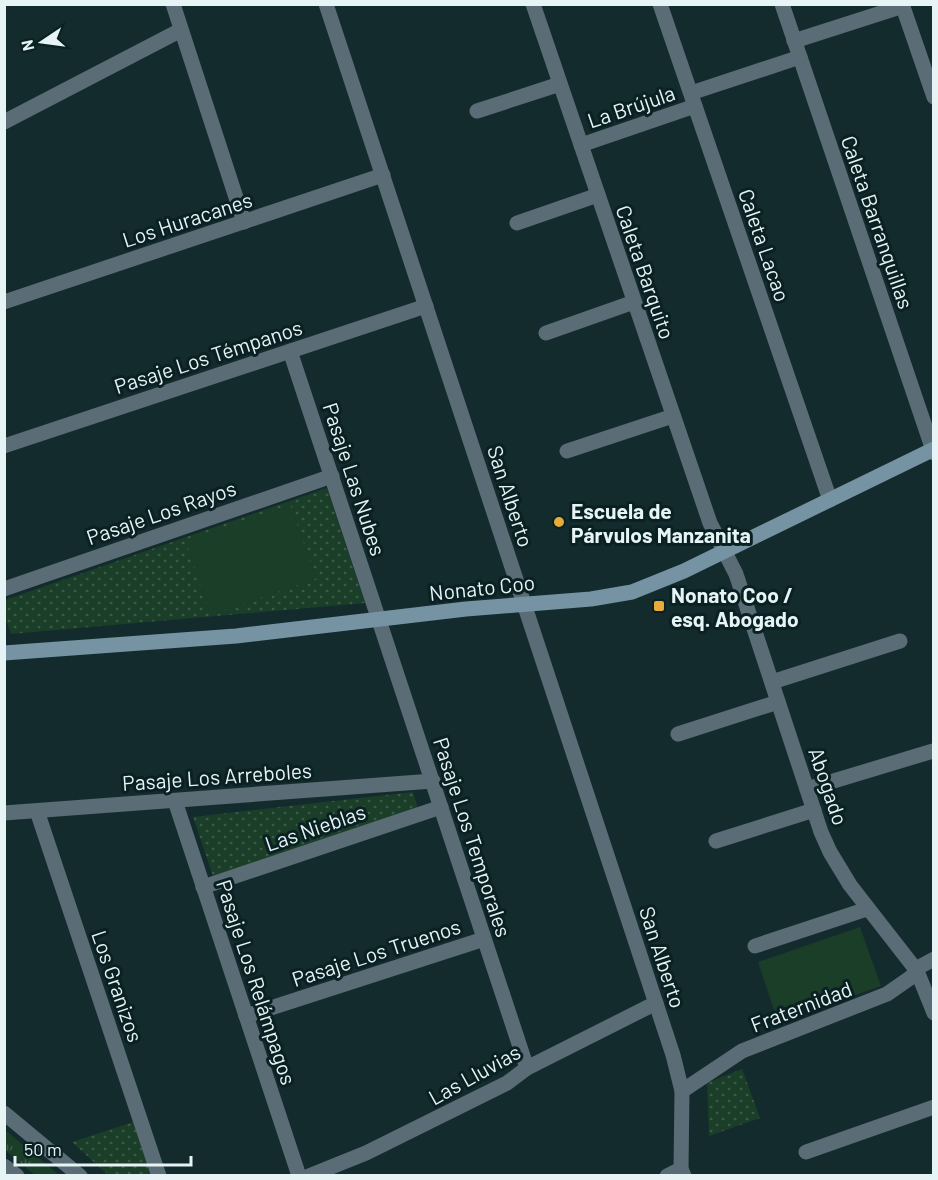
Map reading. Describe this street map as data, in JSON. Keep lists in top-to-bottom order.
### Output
{
  "streets": {
    "main road": ["Nonato Coo"],
    "street": [
      "La Brújula",
      "Los Huracanes",
      "Caleta Barranquillas",
      "Caleta Lacao",
      "Caleta Barquito",
      "Pasaje Los Témpanos",
      "Pasaje Las Nubes",
      "San Alberto",
      "Pasaje Los Rayos",
      "Pasaje Los Arreboles",
      "Abogado",
      "Las Nieblas",
      "Pasaje Los Temporales",
      "Pasaje Los Truenos",
      "Pasaje Los Relámpagos",
      "Los Granizos",
      "Fraternidad",
      "Las Lluvias"
    ]
  },
  "crossings": [
    ["La Brújula", "Caleta Barranquillas"],
    ["La Brújula", "Caleta Lacao"],
    ["La Brújula", "Caleta Barquito"],
    ["Los Huracanes", "San Alberto"],
    ["Caleta Barranquillas", "Nonato Coo"],
    ["Caleta Lacao", "Nonato Coo"],
    ["Caleta Barquito", "Nonato Coo"],
    ["Caleta Barquito", "Abogado"],
    ["Pasaje Los Témpanos", "Pasaje Las Nubes"],
    ["Pasaje Los Témpanos", "San Alberto"],
    ["Pasaje Las Nubes", "Pasaje Los Rayos"],
    ["Pasaje Las Nubes", "Nonato Coo"],
    ["Pasaje Las Nubes", "Pasaje Los Temporales"],
    ["San Alberto", "Nonato Coo"],
    ["San Alberto", "Fraternidad"],
    ["San Alberto", "Las Lluvias"],
    ["Nonato Coo", "Abogado"],
    ["Nonato Coo", "Pasaje Los Temporales"],
    ["Pasaje Los Arreboles", "Pasaje Los Temporales"],
    ["Pasaje Los Arreboles", "Pasaje Los Relámpagos"],
    ["Pasaje Los Arreboles", "Los Granizos"],
    ["Abogado", "Fraternidad"],
    ["Las Nieblas", "Pasaje Los Temporales"],
    ["Las Nieblas", "Pasaje Los Relámpagos"],
    ["Pasaje Los Temporales", "Pasaje Los Truenos"],
    ["Pasaje Los Temporales", "Las Lluvias"],
    ["Pasaje Los Truenos", "Pasaje Los Relámpagos"]
  ],
  "places": {
    "other": ["Escuela de Párvulos Manzanita"],
    "transit": ["Nonato Coo / esq. Abogado"]
  },
  "scale_bar": "50 m",
  "north": "left"
}
